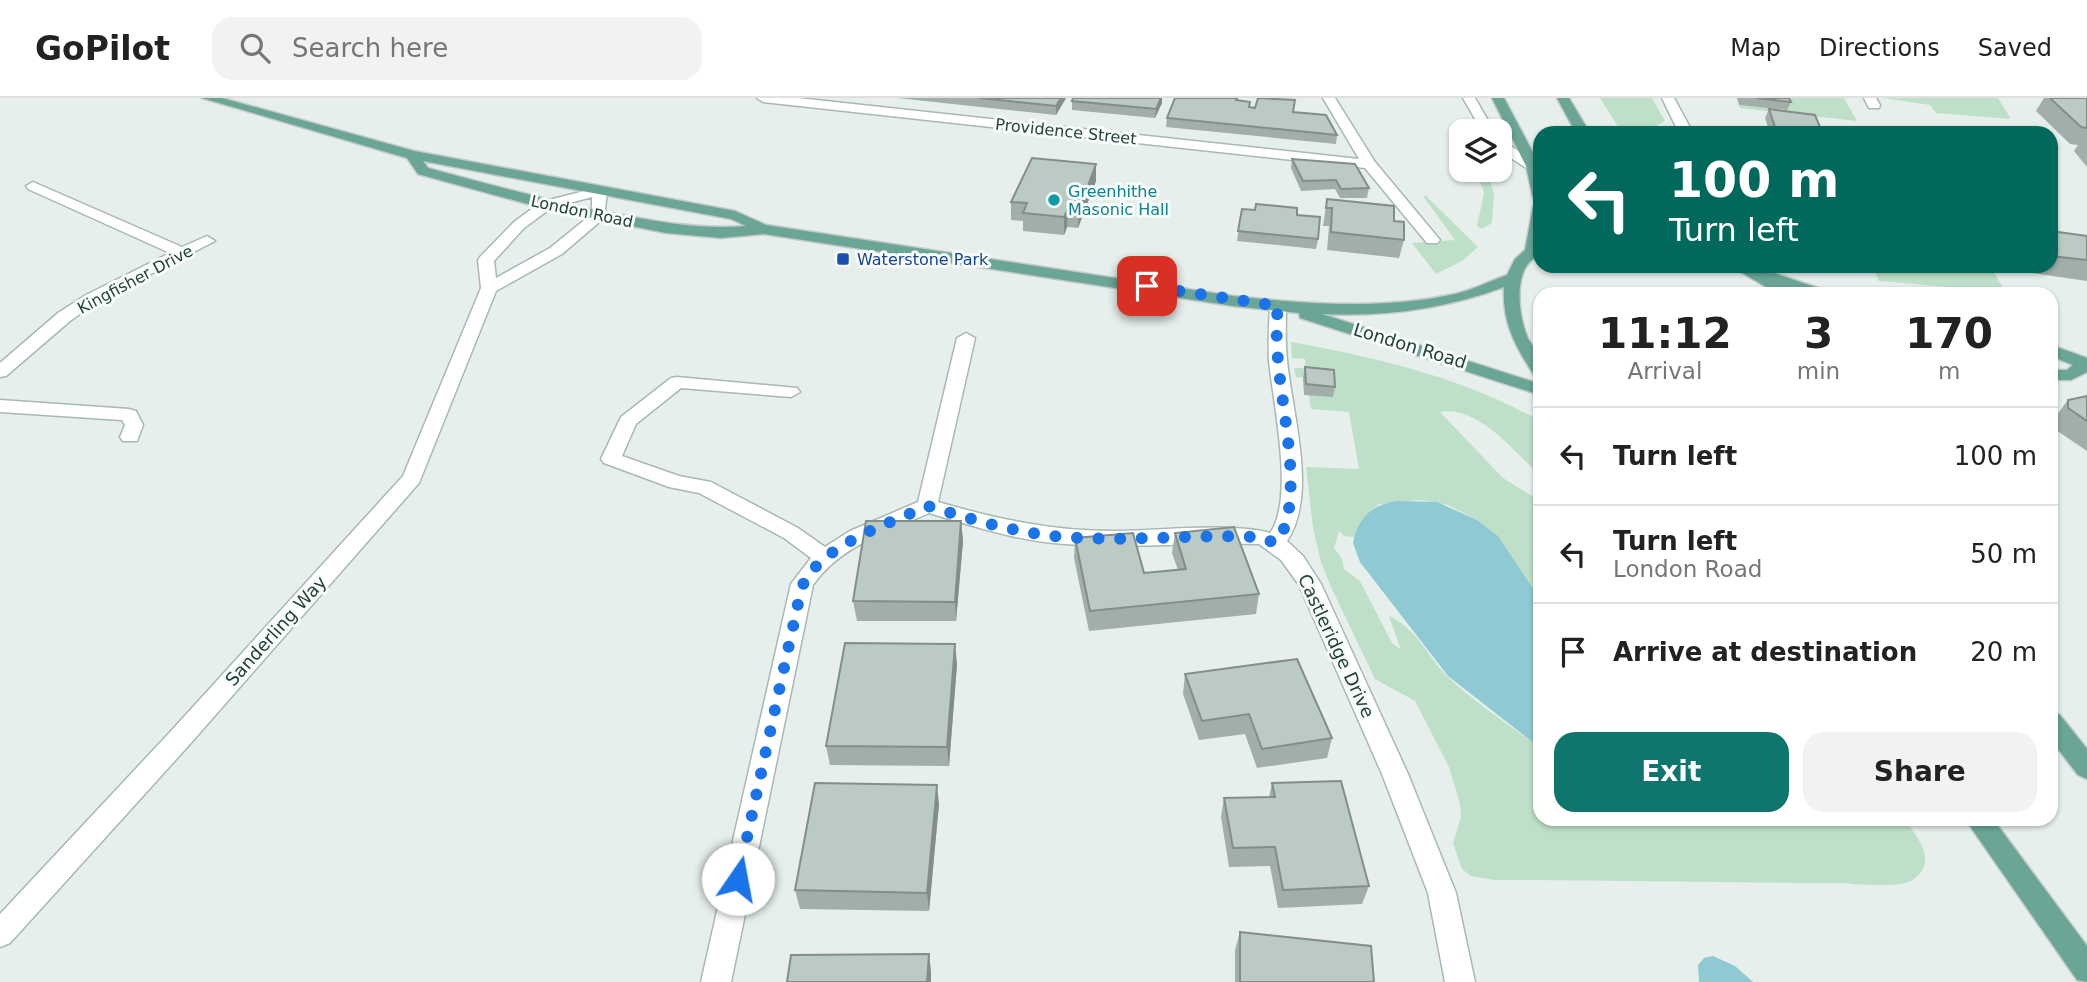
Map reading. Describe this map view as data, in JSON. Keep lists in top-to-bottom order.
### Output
{
  "streets": {
    "main road": ["London Road"],
    "street": [
      "Providence Street",
      "Kingfisher Drive",
      "Sanderling Way",
      "Castleridge Drive"
    ]
  },
  "crossings": [
    ["London Road", "Sanderling Way"]
  ],
  "places": {
    "other": ["Greenhithe Masonic Hall"],
    "transit": ["Waterstone Park"]
  },
  "page": {
    "header": "GoPilot",
    "search": "Search here",
    "nav": ["Map", "Directions", "Saved"],
    "turn": ["100 m", "Turn left"],
    "eta": [
      "11:12",
      "Arrival",
      "3",
      "min",
      "170",
      "m"
    ],
    "list": [
      {
        "name": "Turn left",
        "value": "100 m"
      },
      {
        "name": "Turn left",
        "note": "London Road",
        "value": "50 m"
      },
      {
        "name": "Arrive at destination",
        "value": "20 m"
      }
    ],
    "buttons": ["Exit", "Share"]
  }
}
